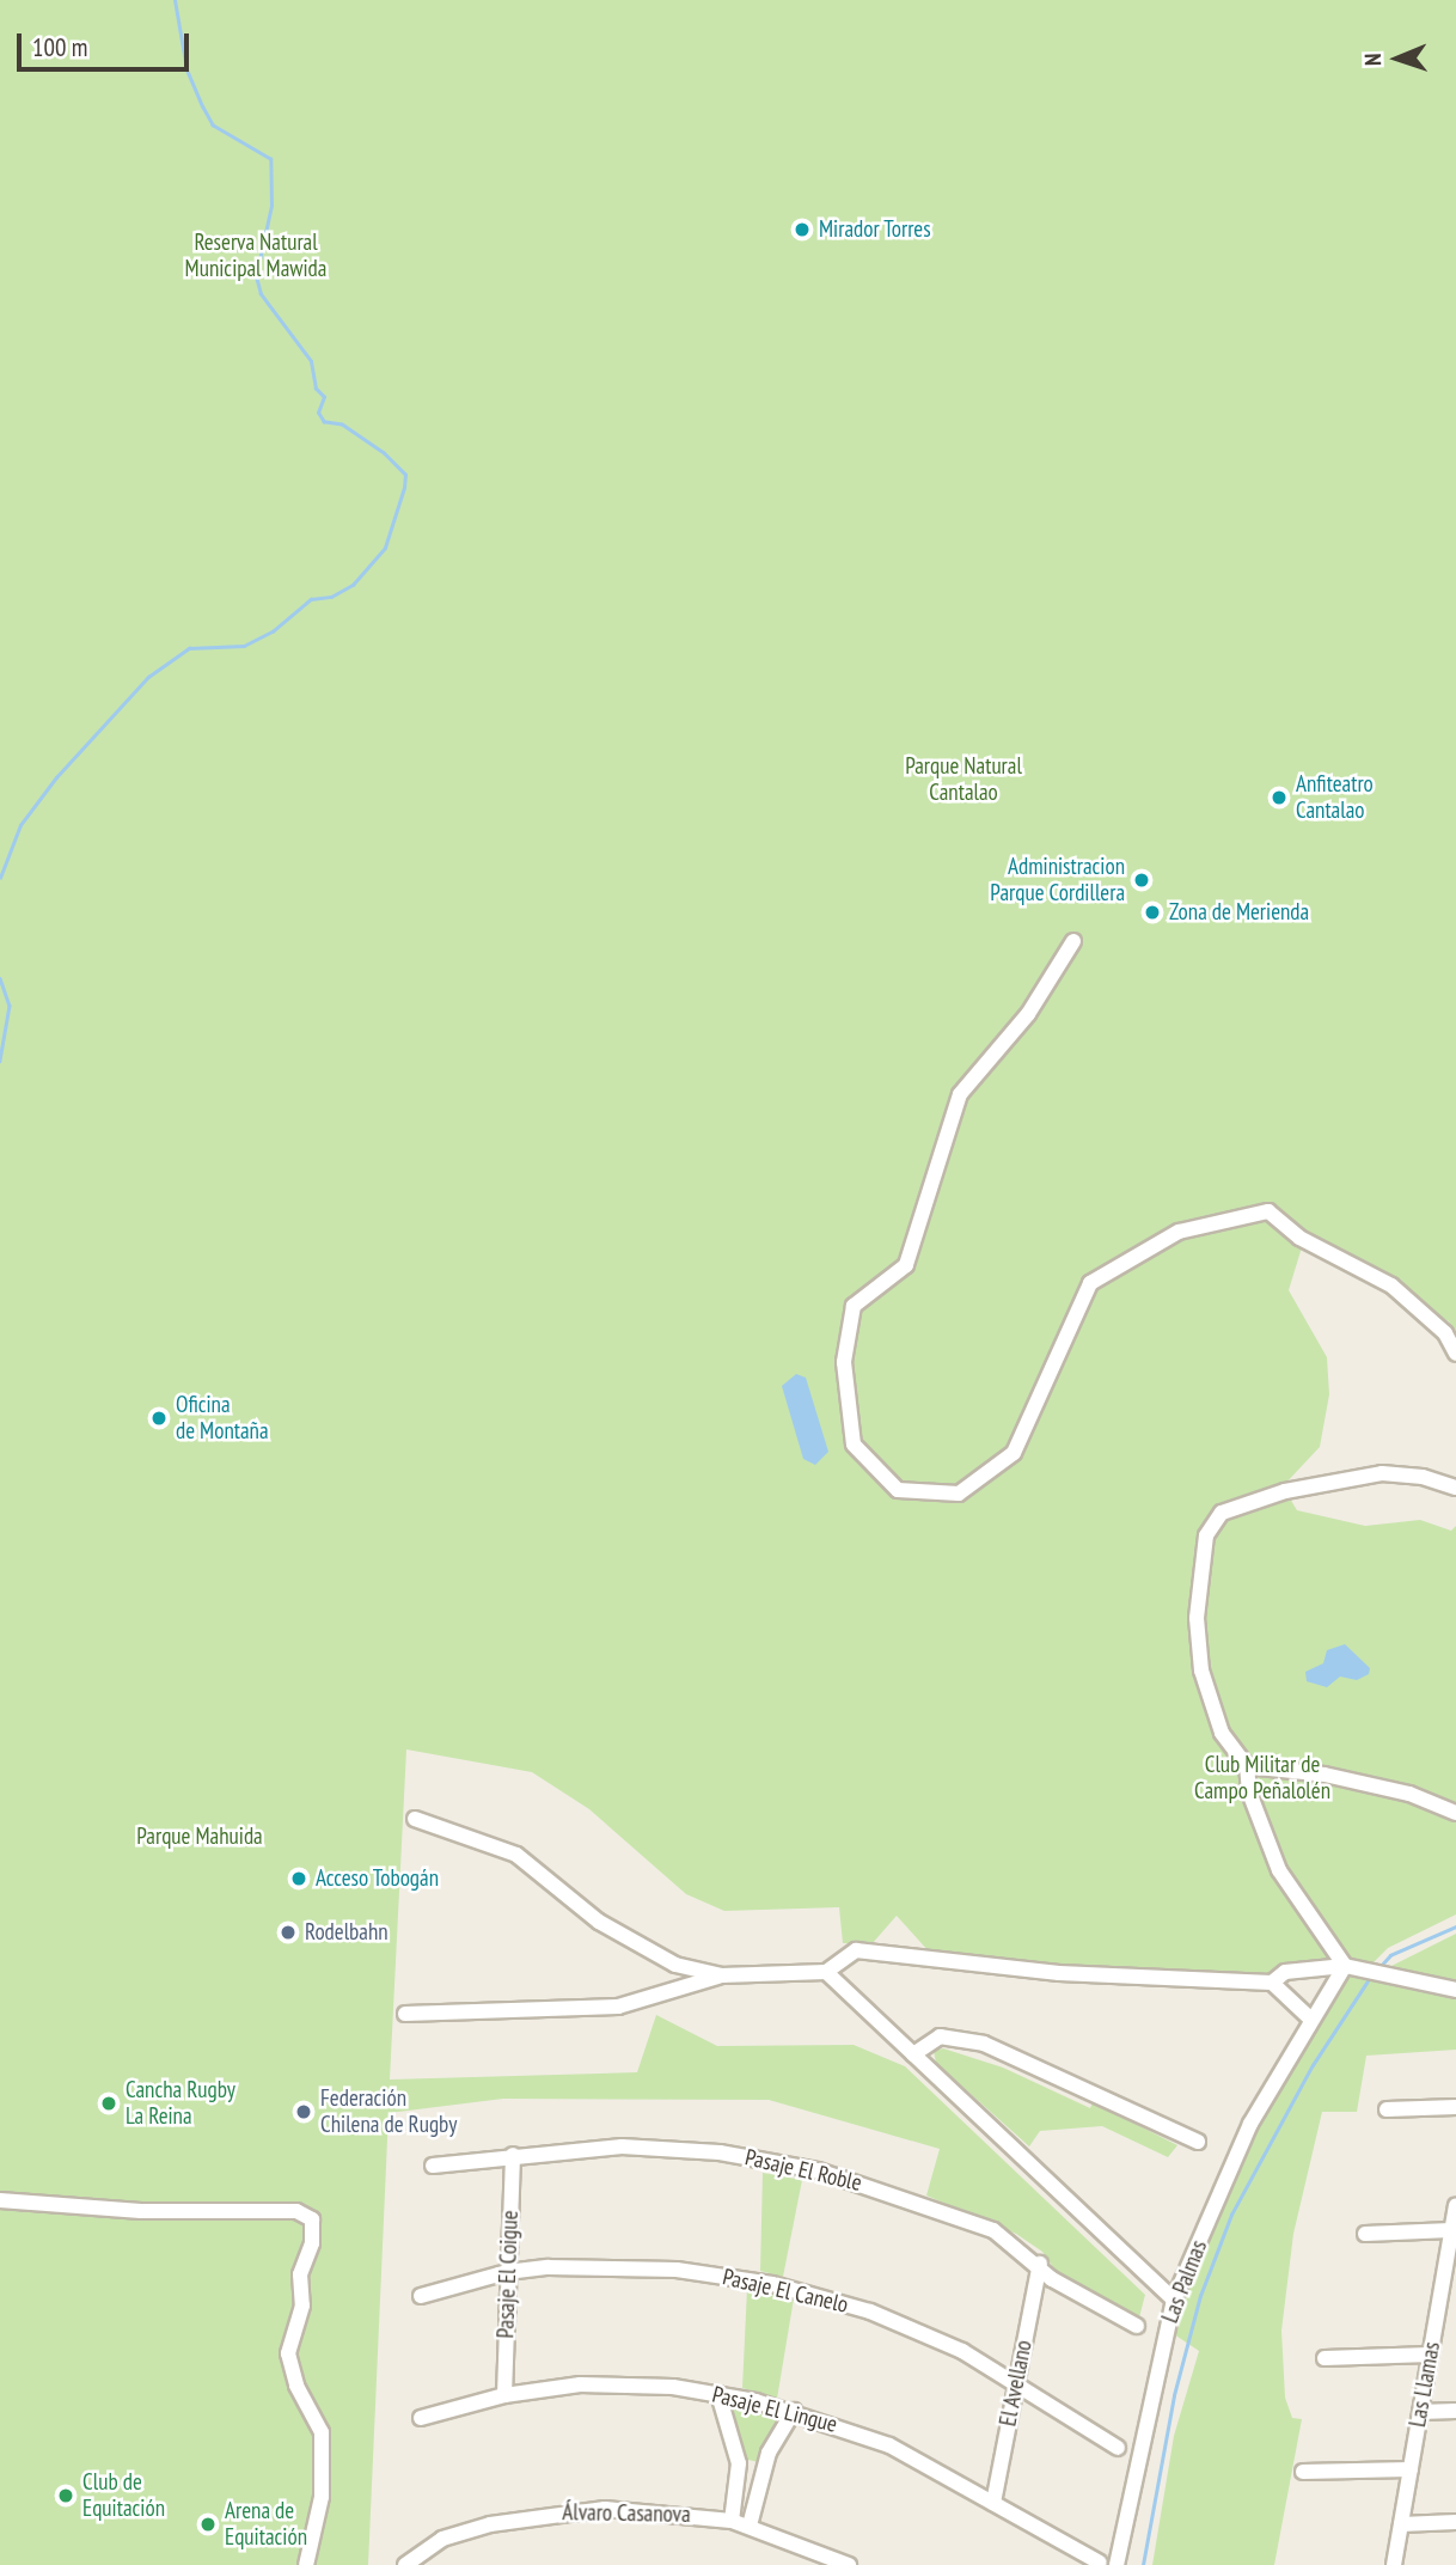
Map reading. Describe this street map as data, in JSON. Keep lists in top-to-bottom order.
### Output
{
  "streets": {
    "street": [
      "Pasaje El Roble",
      "Pasaje El Coigue",
      "Las Palmas",
      "Pasaje El Canelo",
      "El Avellano",
      "Las Llamas",
      "Pasaje El Lingue",
      "Álvaro Casanova"
    ]
  },
  "crossings": [
    ["Pasaje El Roble", "Pasaje El Coigue"],
    ["Pasaje El Roble", "El Avellano"],
    ["Pasaje El Coigue", "Pasaje El Canelo"],
    ["Pasaje El Coigue", "Pasaje El Lingue"],
    ["Pasaje El Canelo", "El Avellano"],
    ["El Avellano", "Pasaje El Lingue"]
  ],
  "parks": [
    "Reserva Natural Municipal Mawida",
    "Parque Natural Cantalao",
    "Club Militar de Campo Peñalolén",
    "Parque Mahuida"
  ],
  "places": [
    "Mirador Torres",
    "Anfiteatro Cantalao",
    "Administracion Parque Cordillera",
    "Zona de Merienda",
    "Oficina de Montaña",
    "Acceso Tobogán",
    "Rodelbahn",
    "Cancha Rugby La Reina",
    "Federación Chilena de Rugby",
    "Club de Equitación",
    "Arena de Equitación"
  ],
  "scale_bar": "100 m",
  "north": "left"
}
